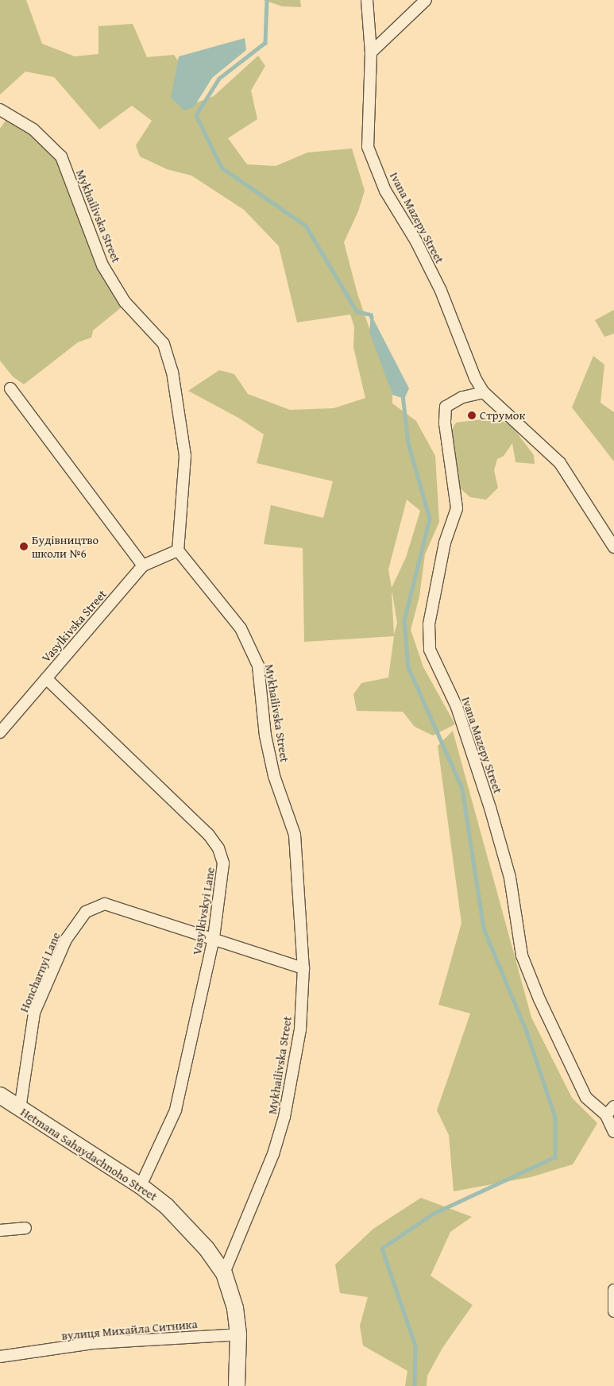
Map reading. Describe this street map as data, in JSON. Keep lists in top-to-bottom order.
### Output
{
  "streets": {
    "main road": ["Hetmana Sahaydachnoho Street"],
    "street": [
      "Mykhailivska Street",
      "Ivana Mazepy Street",
      "Vasylkivska Street",
      "Vasylkivskyi Lane",
      "Honcharnyi Lane",
      "вулиця Михайла Ситника"
    ]
  },
  "crossings": [
    ["Mykhailivska Street", "Vasylkivska Street"],
    ["Mykhailivska Street", "Honcharnyi Lane"],
    ["Mykhailivska Street", "Hetmana Sahaydachnoho Street"],
    ["Vasylkivska Street", "Vasylkivskyi Lane"],
    ["Vasylkivskyi Lane", "Honcharnyi Lane"],
    ["Vasylkivskyi Lane", "Hetmana Sahaydachnoho Street"],
    ["Honcharnyi Lane", "Hetmana Sahaydachnoho Street"],
    ["Hetmana Sahaydachnoho Street", "вулиця Михайла Ситника"]
  ],
  "places": ["Струмок", "Будівництво школи №6"]
}
